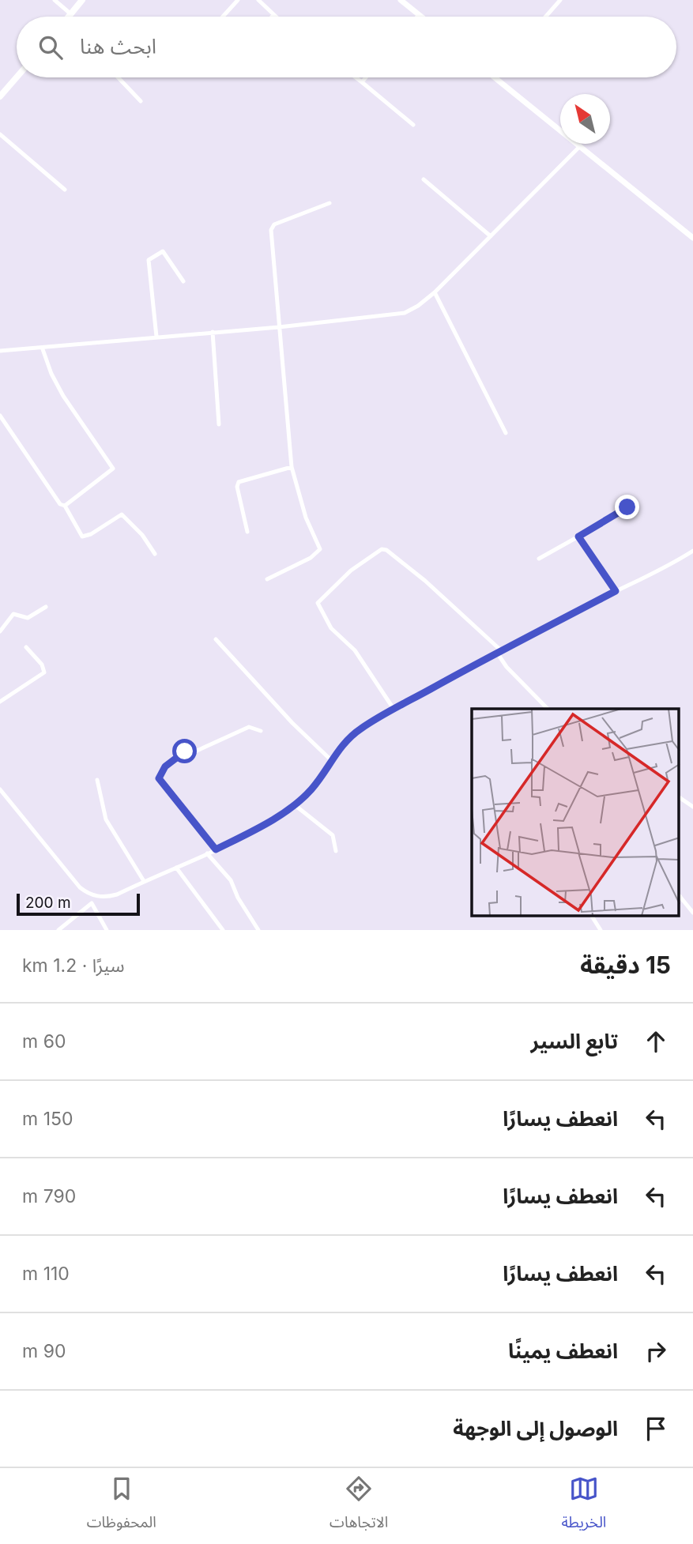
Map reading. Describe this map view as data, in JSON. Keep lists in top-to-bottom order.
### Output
{
  "scale_bar": "200 m",
  "north": "top left",
  "page": {
    "search": "ابحث هنا",
    "scale": "200 m",
    "heading": ["15 دقيقة", "سيرًا · 1.2 km"],
    "list": [
      ["تابع السير", "60 m"],
      ["انعطف يسارًا", "150 m"],
      ["انعطف يسارًا", "790 m"],
      ["انعطف يسارًا", "110 m"],
      ["انعطف يمينًا", "90 m"],
      "الوصول إلى الوجهة"
    ],
    "nav": ["الخريطة", "الاتجاهات", "المحفوظات"]
  }
}
